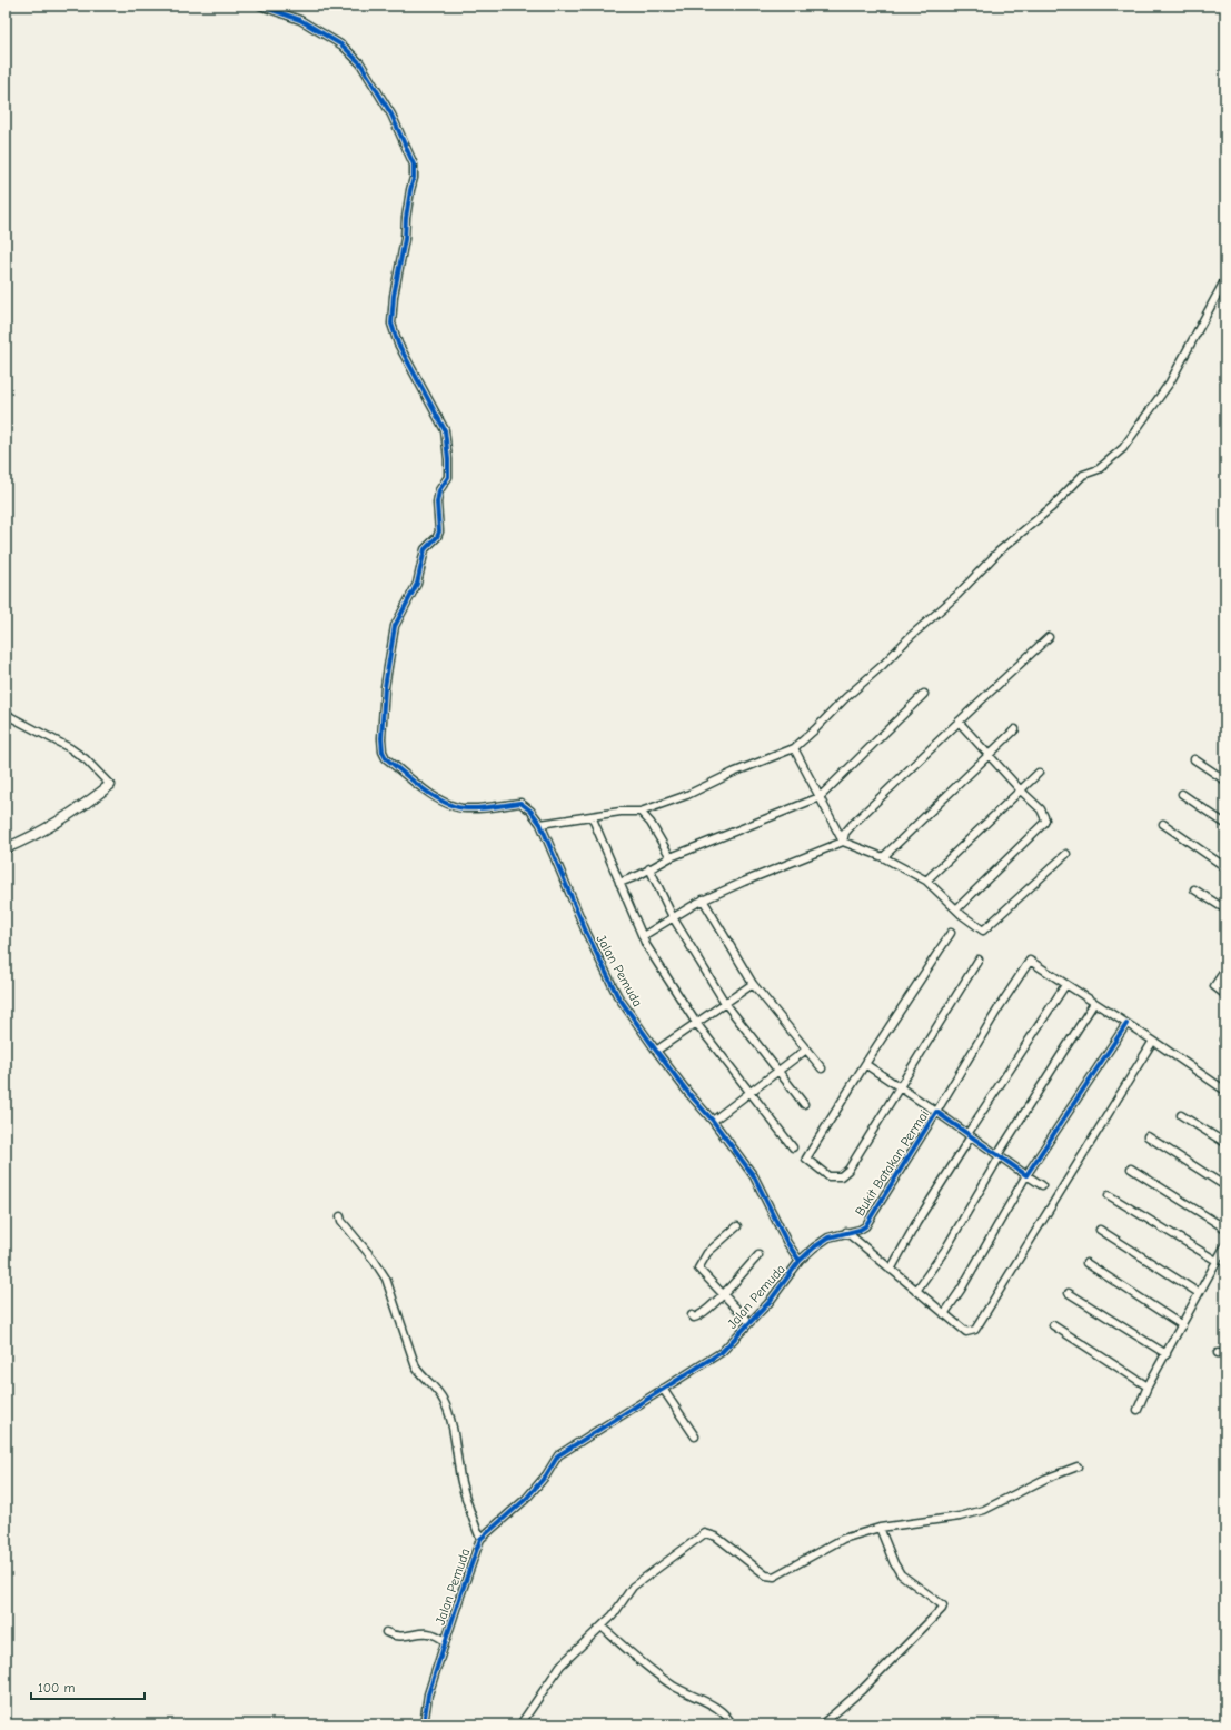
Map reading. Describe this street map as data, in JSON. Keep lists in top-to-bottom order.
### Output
{
  "streets": {
    "street": ["Jalan Pemuda", "Bukit Batakan Permai"]
  },
  "crossings": [
    ["Jalan Pemuda", "Bukit Batakan Permai"]
  ],
  "scale_bar": "100 m"
}
